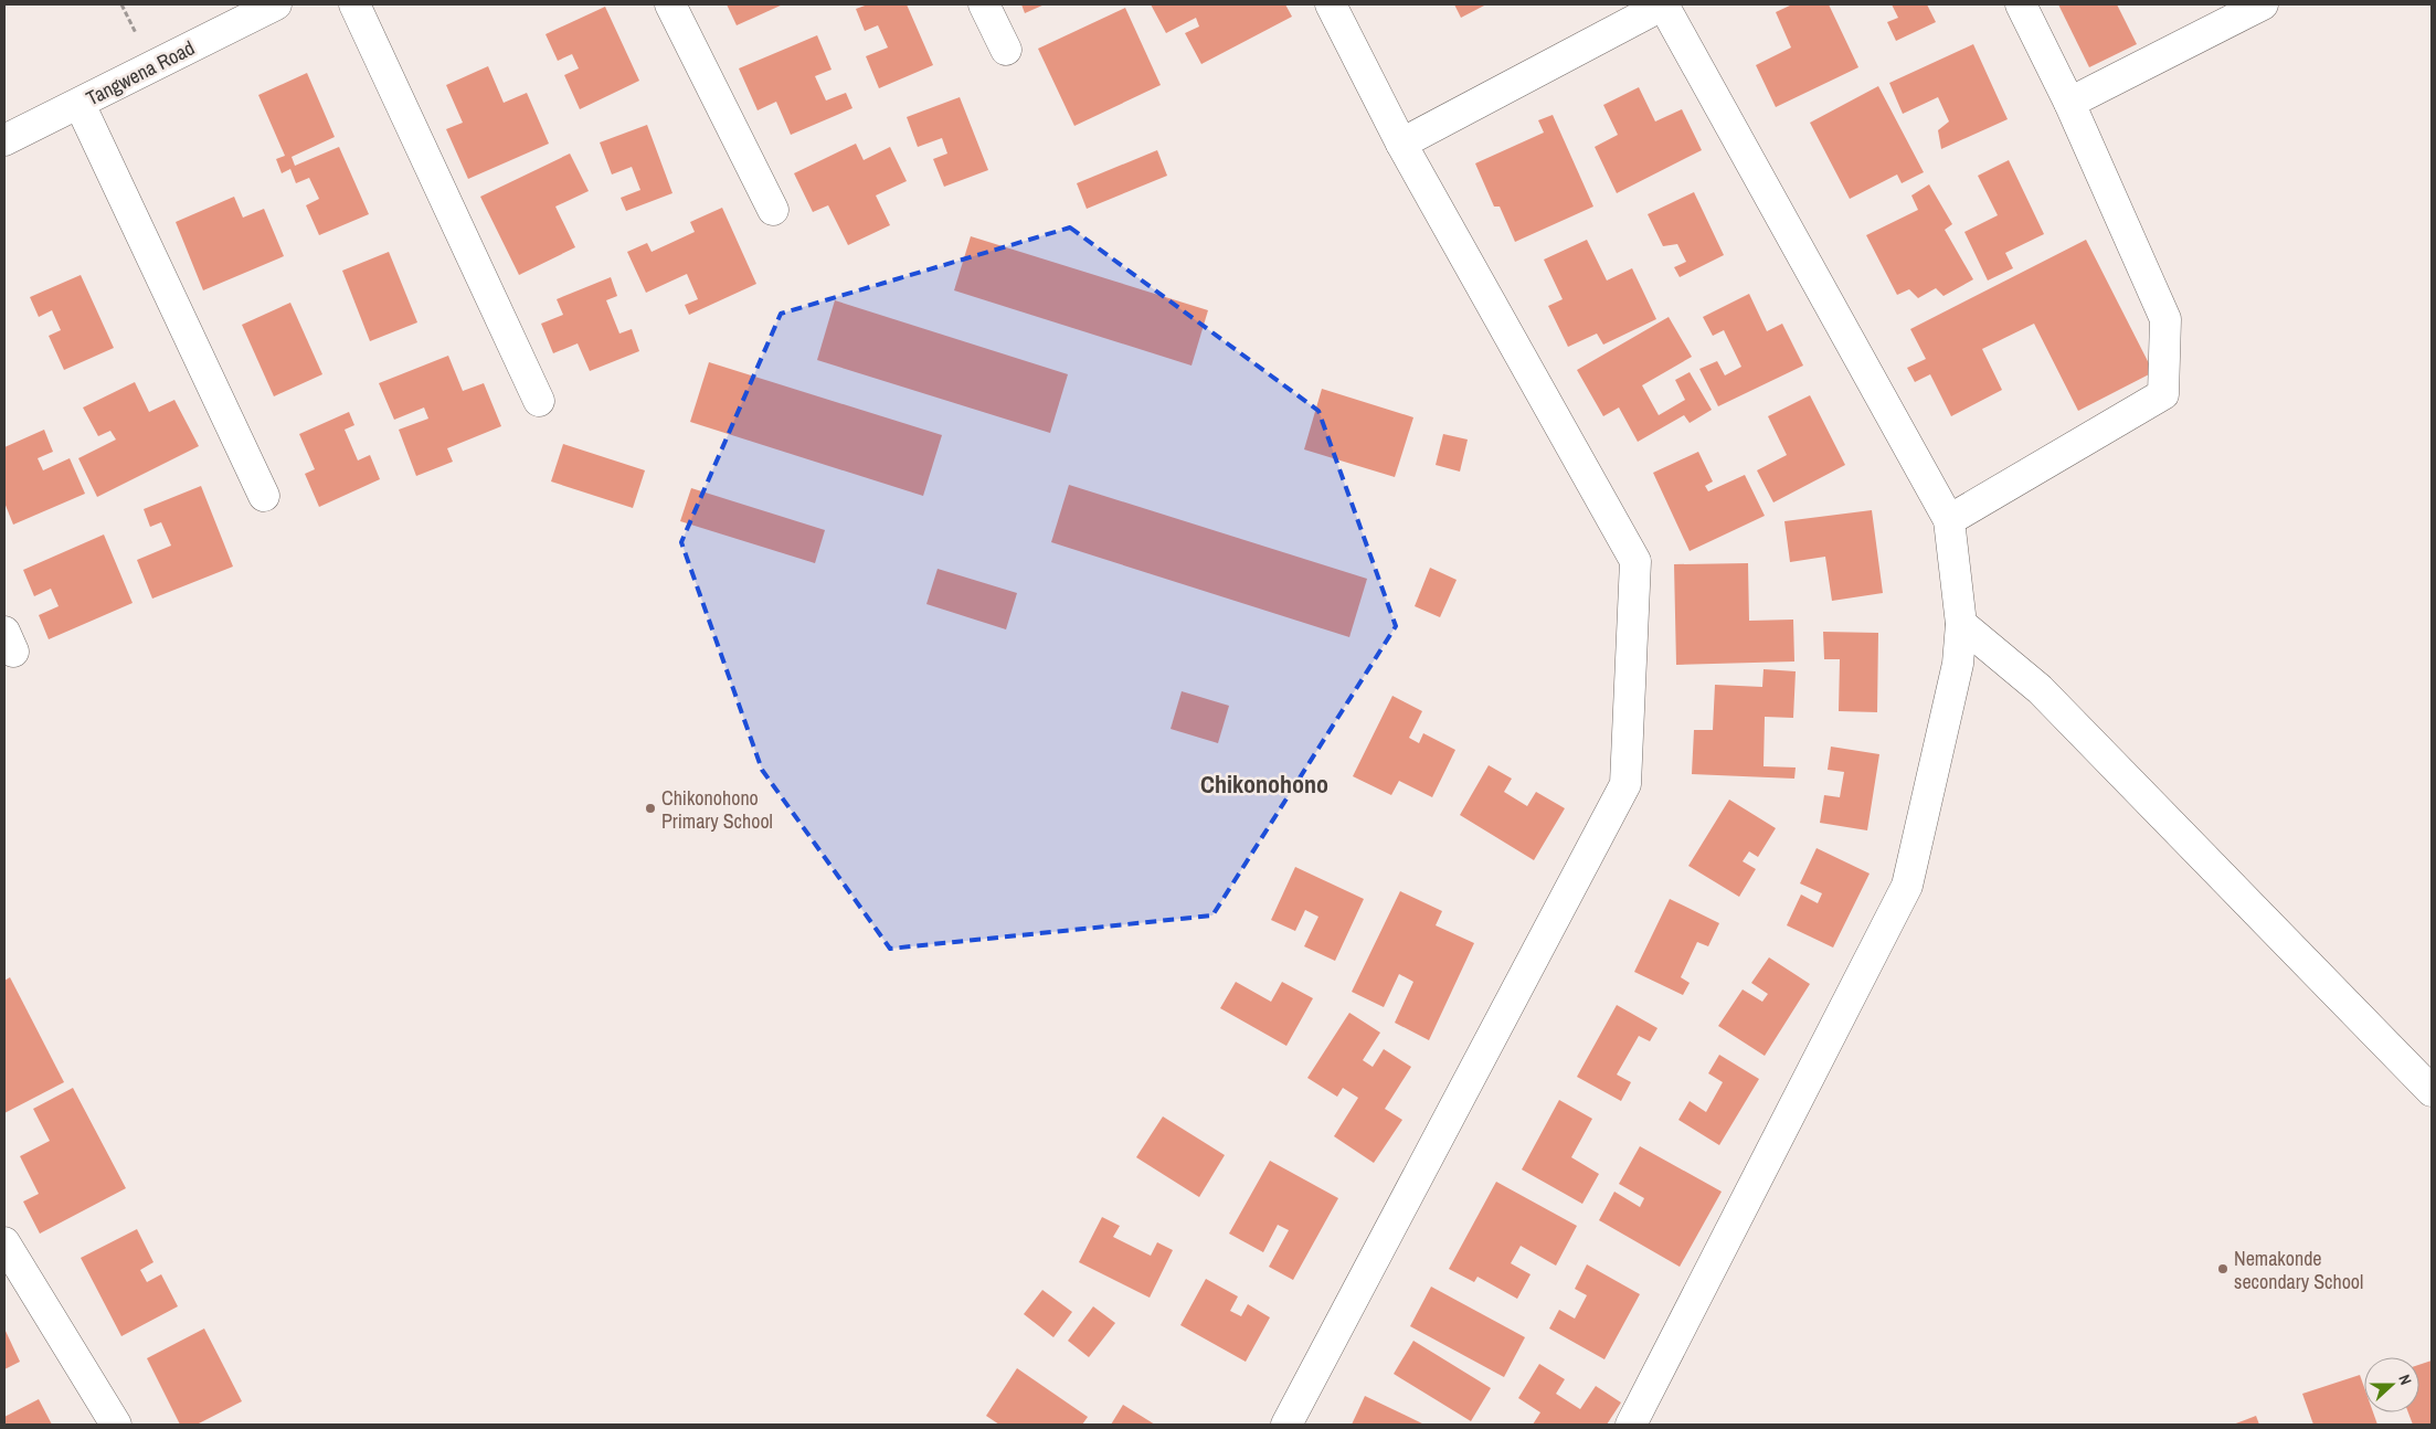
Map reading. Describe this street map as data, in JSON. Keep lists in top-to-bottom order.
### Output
{
  "streets": {
    "street": ["Tangwena Road"]
  },
  "districts": ["Chikonohono"],
  "places": ["Chikonohono Primary School", "Nemakonde secondary School"],
  "north": "right"
}
